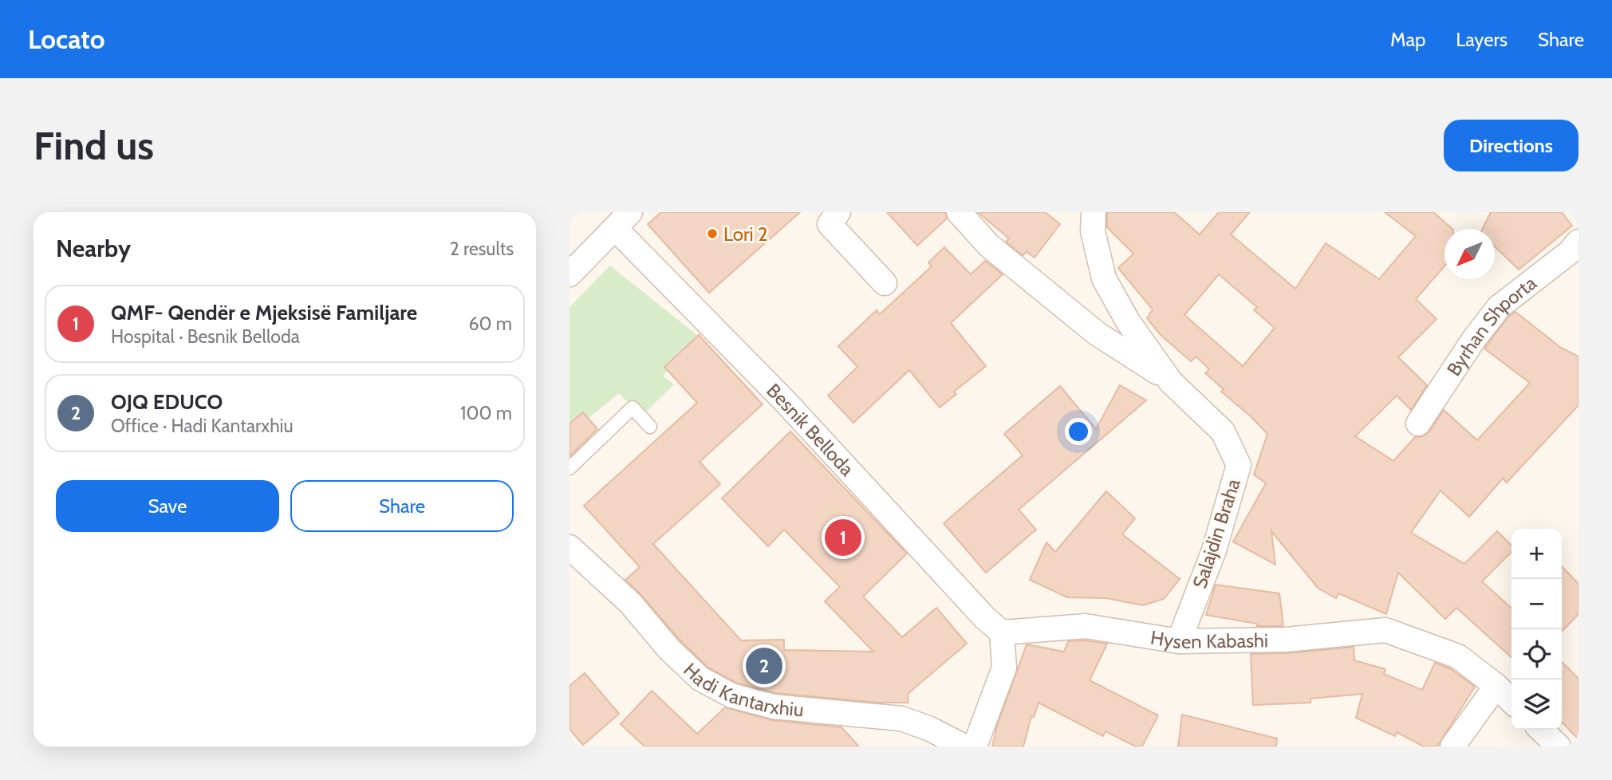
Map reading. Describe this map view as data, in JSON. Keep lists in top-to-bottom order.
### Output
{
  "streets": {
    "street": [
      "Byrhan Shporta",
      "Besnik Belloda",
      "Salajdin Braha",
      "Hysen Kabashi",
      "Hadi Kantarxhiu"
    ]
  },
  "crossings": [
    ["Besnik Belloda", "Hysen Kabashi"],
    ["Salajdin Braha", "Hysen Kabashi"]
  ],
  "places": ["Lori 2"],
  "north": "bottom left",
  "page": {
    "header": "Locato",
    "nav": ["Map", "Layers", "Share"],
    "buttons": [
      "Directions",
      ["Save", "Share"]
    ],
    "title": "Find us",
    "heading": ["Nearby", "2 results"],
    "list": [
      {
        "mark": "1",
        "name": "QMF- Qendër e Mjeksisë Familjare",
        "note": "Hospital · Besnik Belloda",
        "value": "60 m"
      },
      {
        "mark": "2",
        "name": "OJQ EDUCO",
        "note": "Office · Hadi Kantarxhiu",
        "value": "100 m"
      }
    ],
    "pins": ["1", "2"],
    "map_buttons": ["+", "−"]
  }
}
